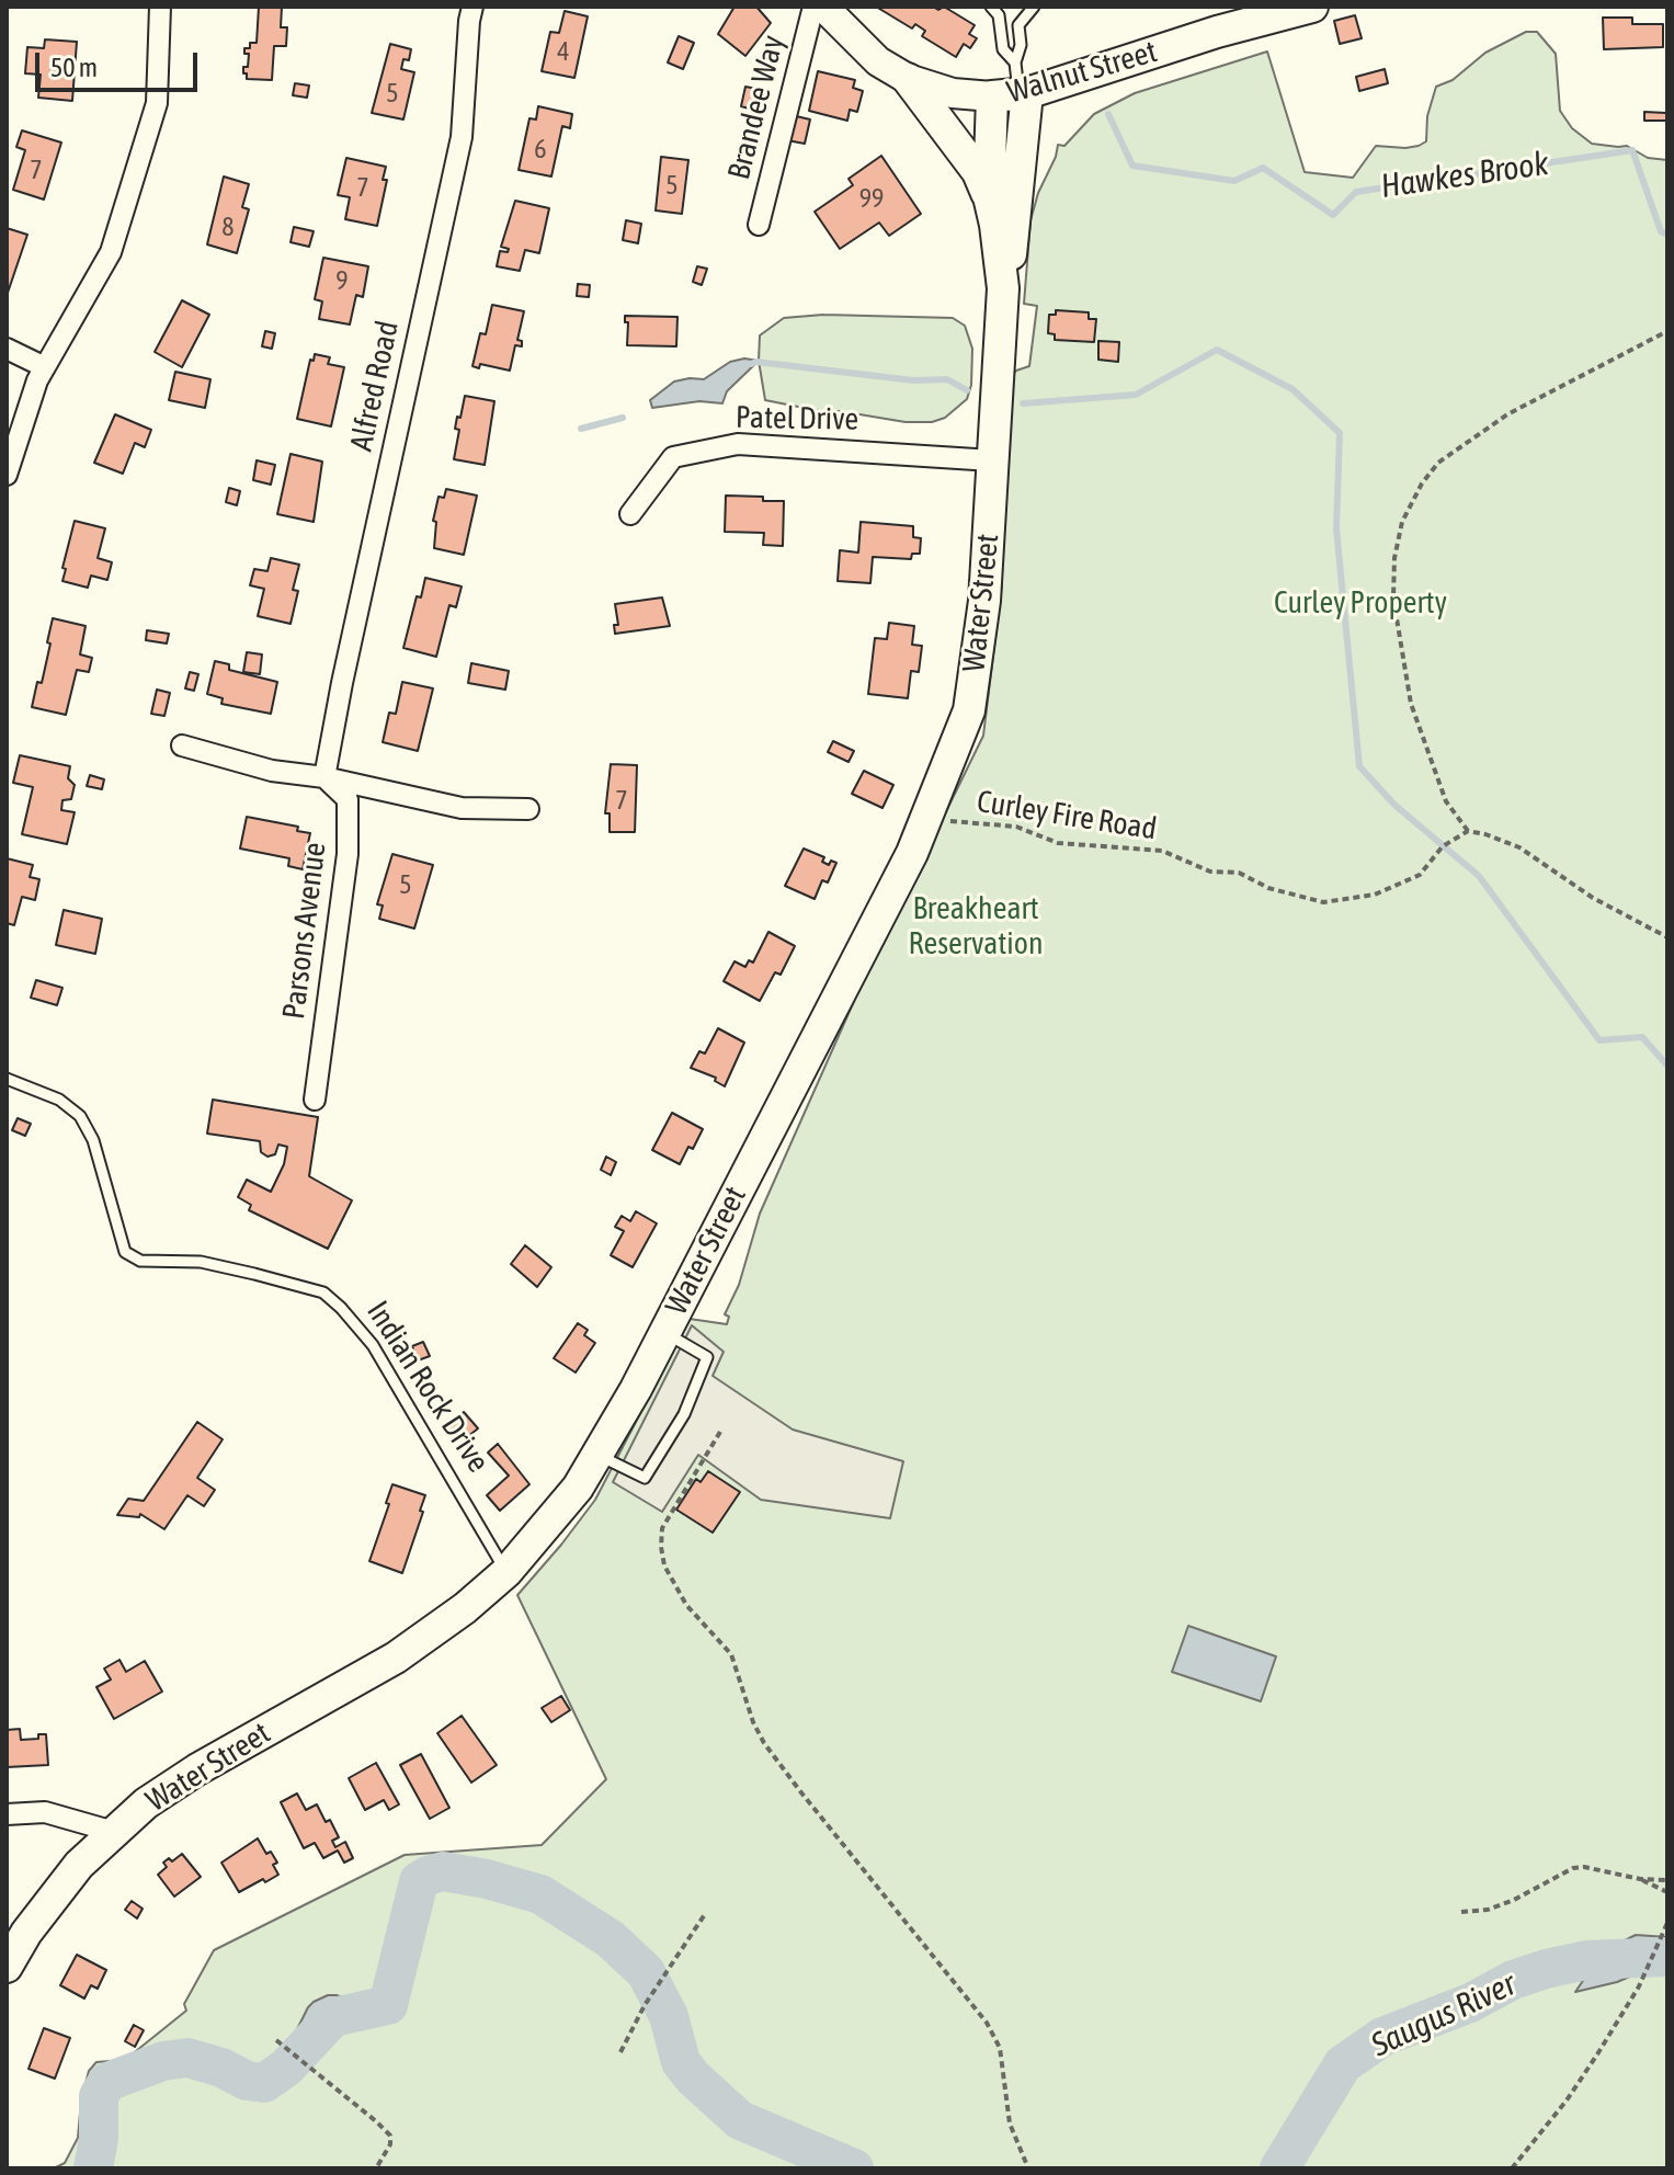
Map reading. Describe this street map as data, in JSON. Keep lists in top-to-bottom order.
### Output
{
  "streets": {
    "main road": ["Walnut Street", "Water Street"],
    "street": [
      "Brandee Way",
      "Alfred Road",
      "Patel Drive",
      "Parsons Avenue"
    ],
    "lane": ["Indian Rock Drive"],
    "path": ["Curley Fire Road"]
  },
  "crossings": [
    ["Walnut Street", "Brandee Way"],
    ["Walnut Street", "Water Street"],
    ["Alfred Road", "Parsons Avenue"],
    ["Patel Drive", "Water Street"],
    ["Water Street", "Curley Fire Road"],
    ["Water Street", "Indian Rock Drive"]
  ],
  "water": ["Hawkes Brook", "Saugus River"],
  "parks": ["Curley Property", "Breakheart Reservation"],
  "house_numbers": [
    "4",
    "5",
    "6",
    "7",
    "5",
    "7",
    "99",
    "8",
    "9",
    "7",
    "5"
  ],
  "scale_bar": "50 m"
}
